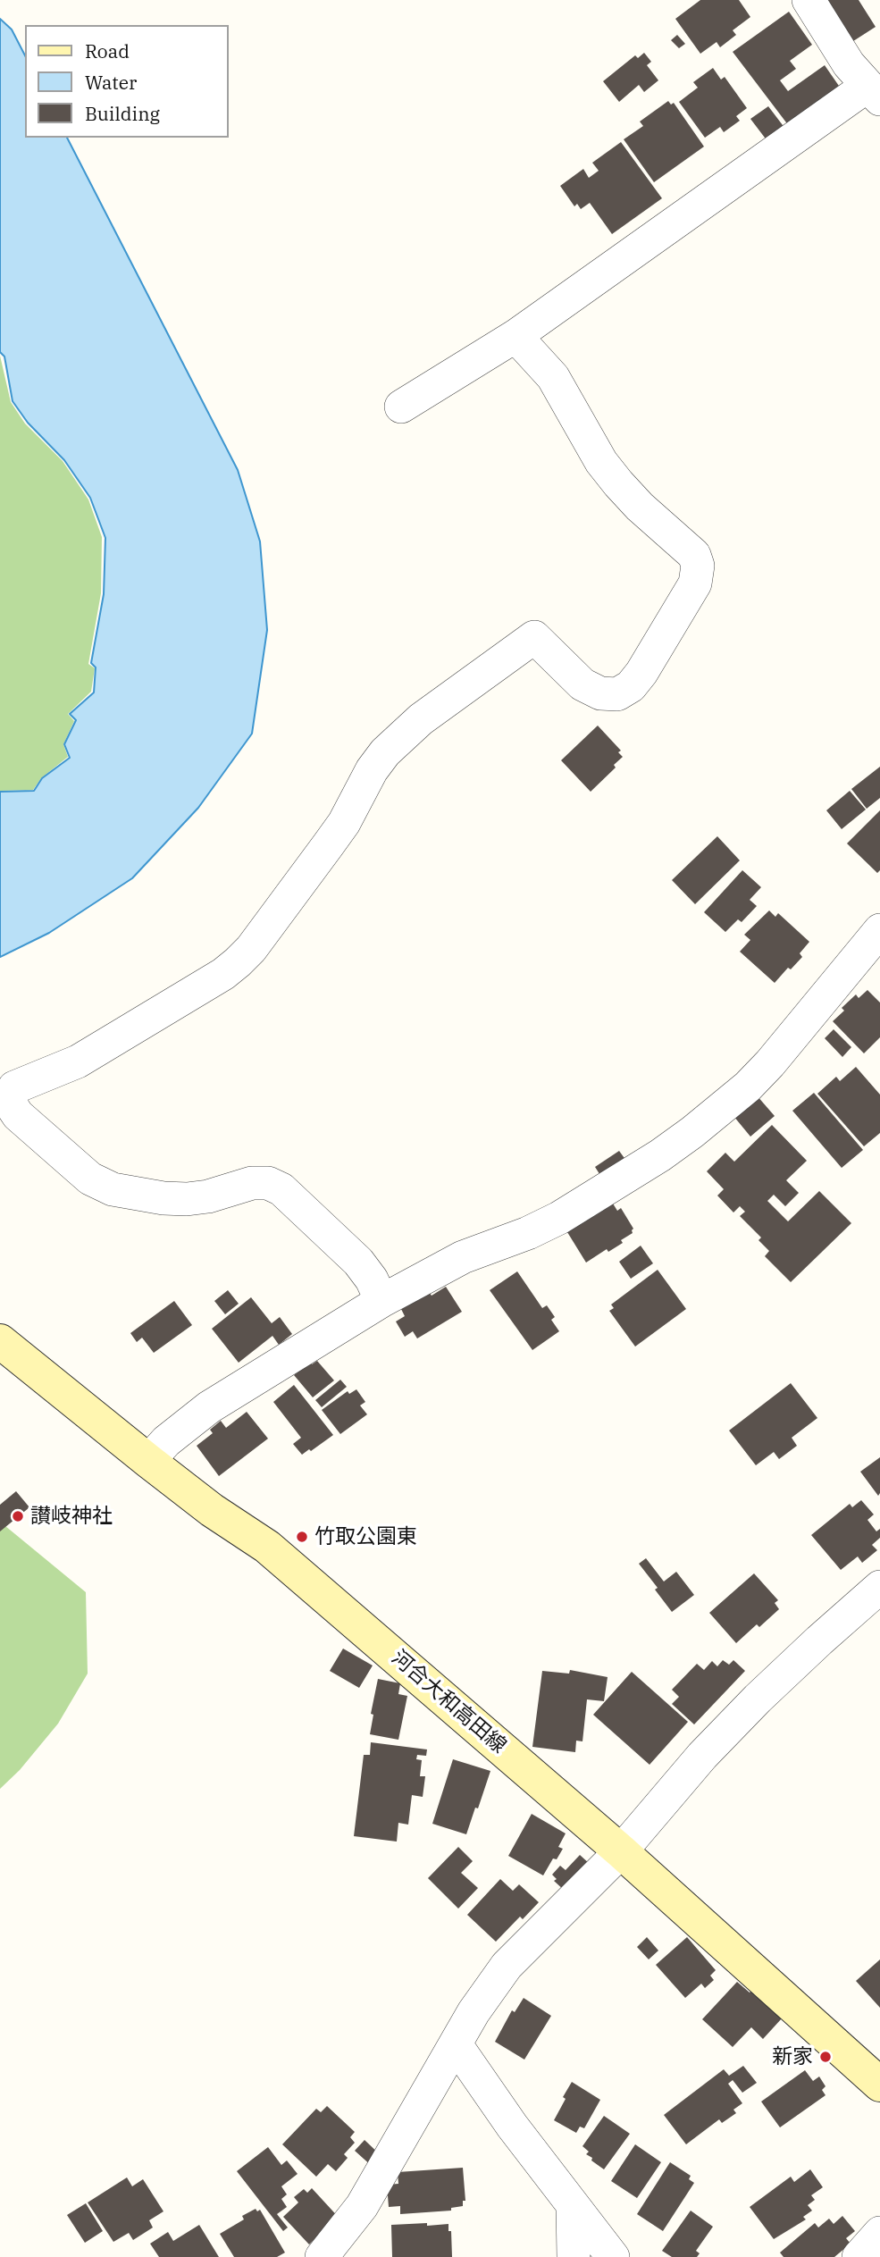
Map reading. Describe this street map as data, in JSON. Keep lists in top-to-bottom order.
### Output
{
  "streets": {
    "main road": ["河合大和高田線"]
  },
  "places": ["讃岐神社", "竹取公園東", "新家"],
  "legend": ["Road", "Water", "Building"]
}
